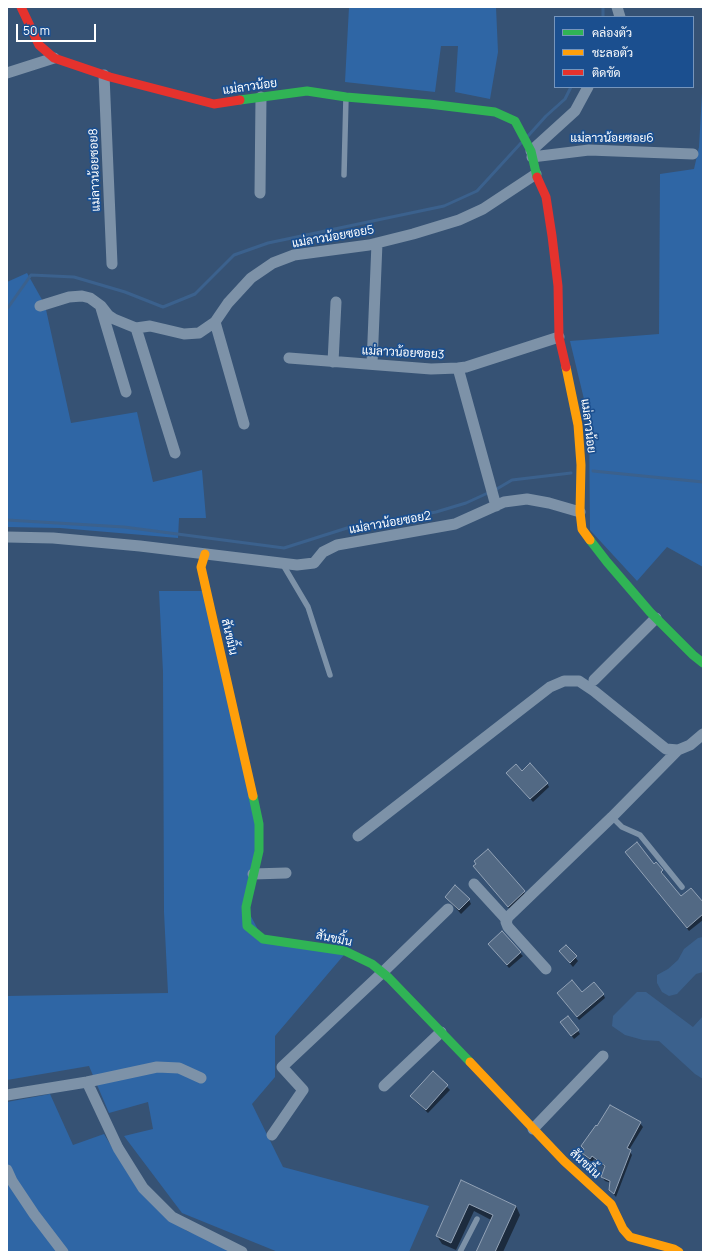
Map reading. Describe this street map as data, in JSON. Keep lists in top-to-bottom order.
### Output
{
  "streets": {
    "street": [
      "แม่ลาวน้อย",
      "แม่ลาวน้อยซอย6",
      "แม่ลาวน้อยซอย8",
      "แม่ลาวน้อยซอย5",
      "แม่ลาวน้อยซอย3",
      "แม่ลาวน้อยซอย2",
      "สันขมิ้น"
    ]
  },
  "crossings": [
    ["แม่ลาวน้อย", "แม่ลาวน้อยซอย6"],
    ["แม่ลาวน้อย", "แม่ลาวน้อยซอย8"],
    ["แม่ลาวน้อย", "แม่ลาวน้อยซอย5"],
    ["แม่ลาวน้อย", "แม่ลาวน้อยซอย3"],
    ["แม่ลาวน้อย", "แม่ลาวน้อยซอย2"],
    ["แม่ลาวน้อยซอย2", "สันขมิ้น"]
  ],
  "legend": ["คล่องตัว", "ชะลอตัว", "ติดขัด"],
  "scale_bar": "50 m"
}
